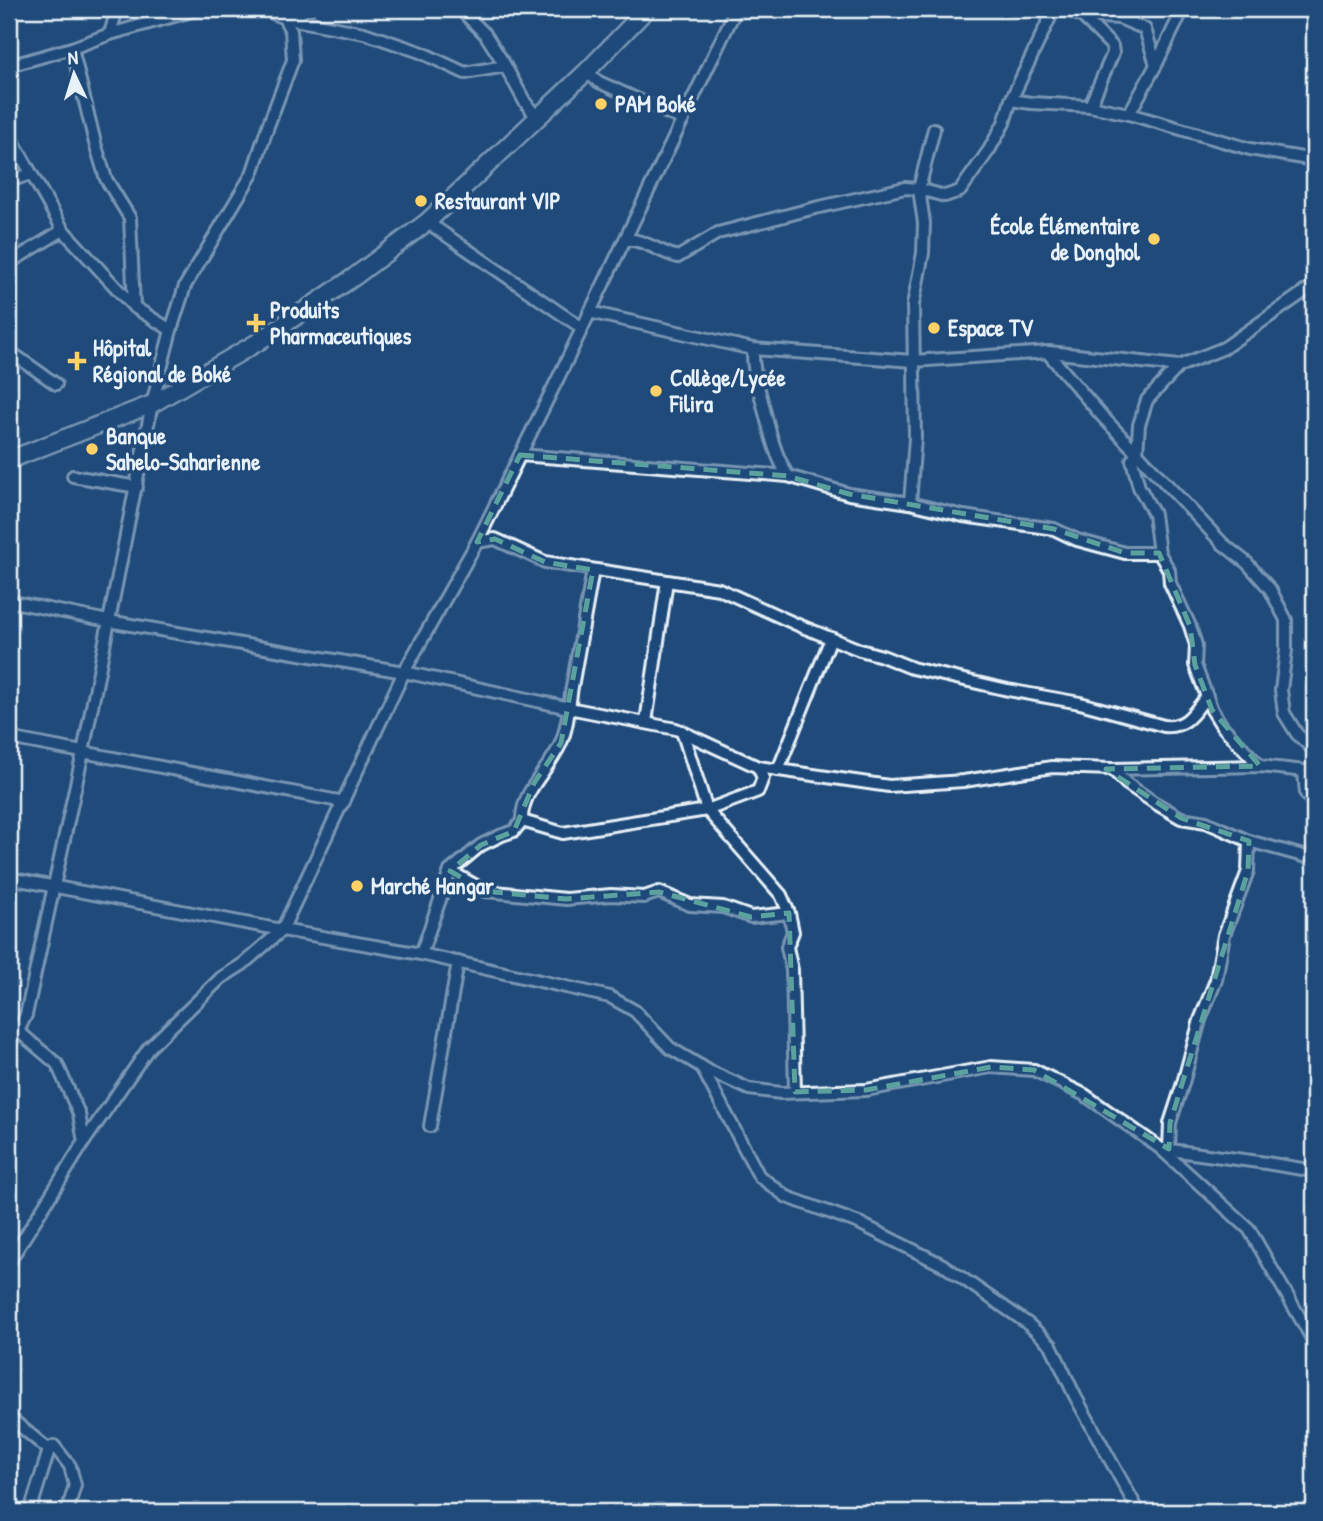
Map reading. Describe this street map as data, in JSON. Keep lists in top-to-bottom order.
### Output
{
  "places": {
    "other": [
      "PAM Boké",
      "Restaurant VIP",
      "École Élémentaire de Donghol",
      "Espace TV",
      "Collège/Lycée Filira",
      "Banque Sahelo-Saharienne",
      "Marché Hangar"
    ],
    "health": ["Produits Pharmaceutiques", "Hôpital Régional de Boké"]
  },
  "north": "top"
}
